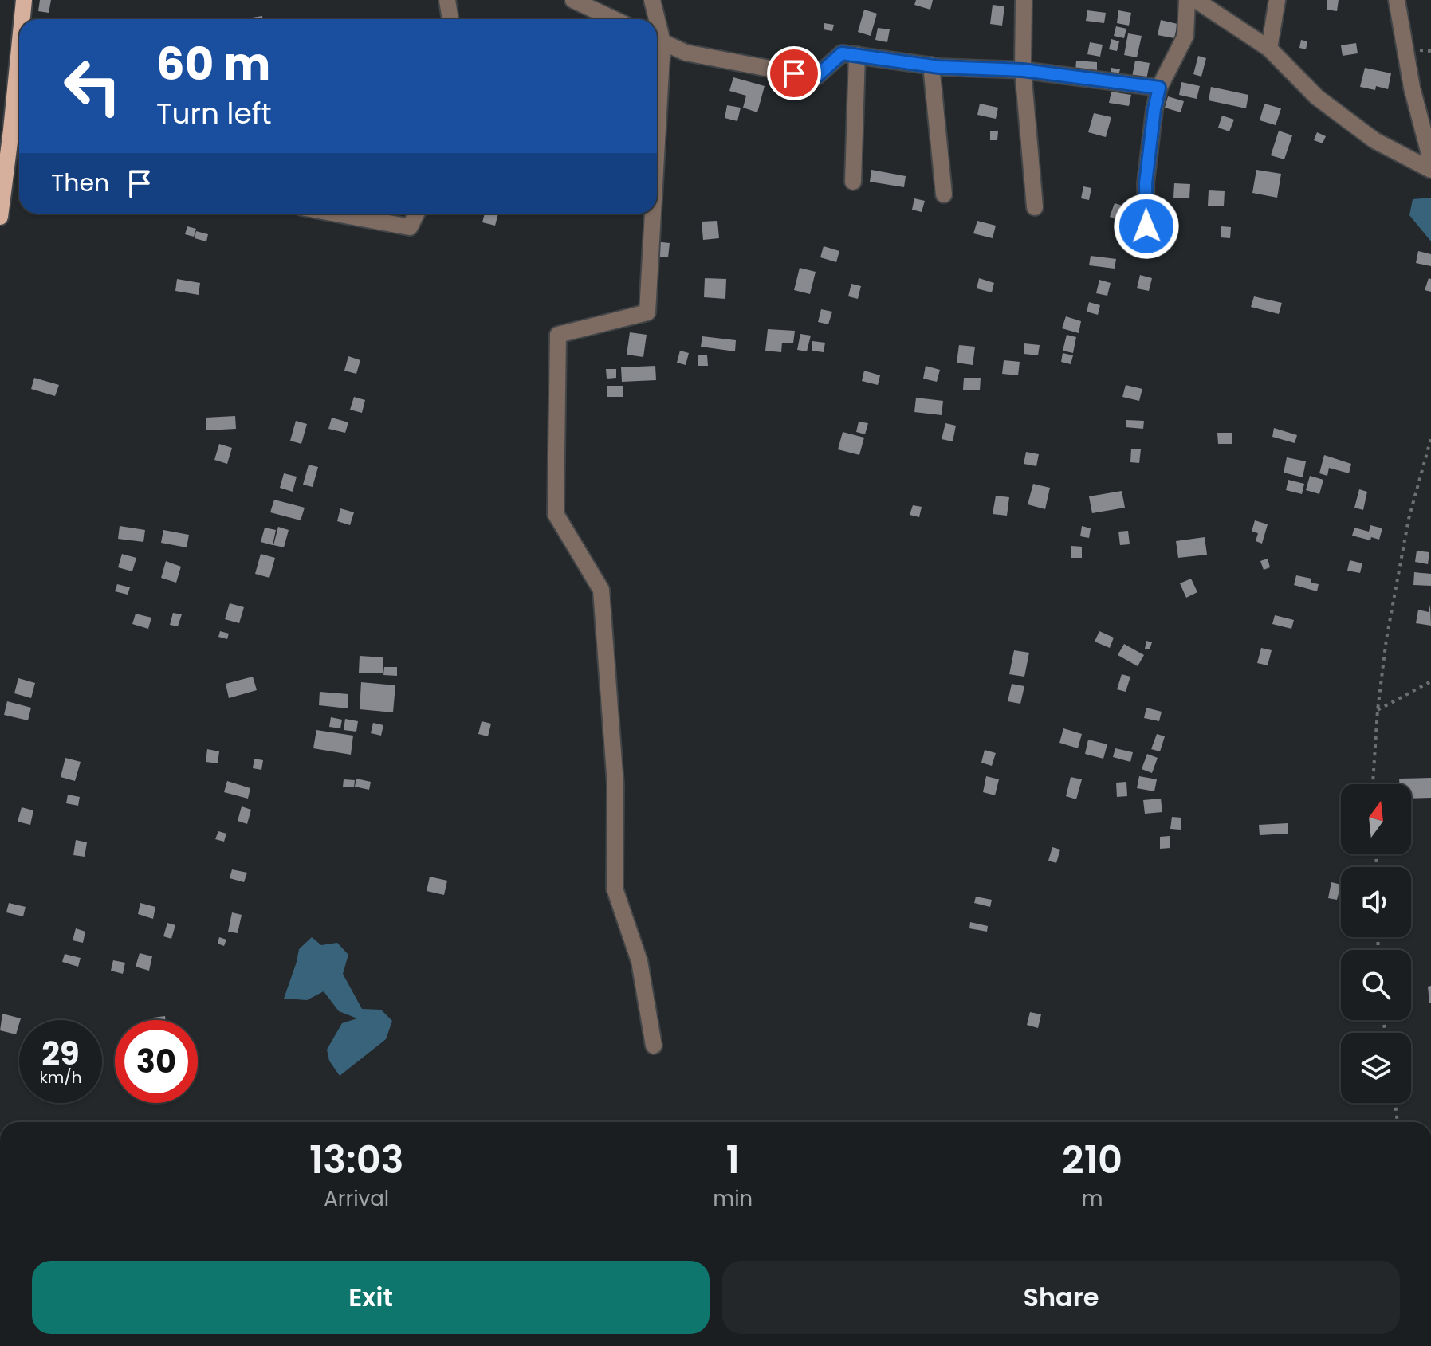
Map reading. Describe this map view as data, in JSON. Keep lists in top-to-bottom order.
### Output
{
  "north": "top",
  "page": {
    "turn": ["60 m", "Turn left"],
    "then": "Then",
    "speed": "29 km/h",
    "limit": "30",
    "eta": [
      "13:03",
      "Arrival",
      "1",
      "min",
      "210",
      "m"
    ],
    "buttons": ["Exit", "Share"]
  }
}
